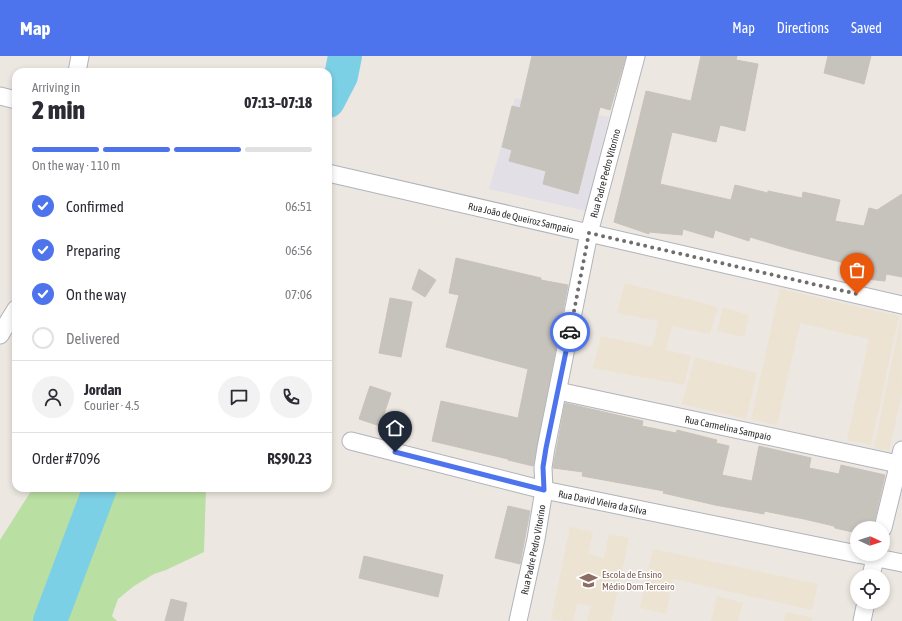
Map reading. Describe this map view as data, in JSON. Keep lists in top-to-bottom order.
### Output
{
  "streets": {
    "street": [
      "Rua Padre Pedro Vitorino",
      "Rua João de Queiroz Sampaio",
      "Rua Carmelina Sampaio",
      "Rua David Vieira da Silva"
    ]
  },
  "crossings": [
    ["Rua Padre Pedro Vitorino", "Rua João de Queiroz Sampaio"],
    ["Rua Padre Pedro Vitorino", "Rua Carmelina Sampaio"],
    ["Rua Padre Pedro Vitorino", "Rua David Vieira da Silva"]
  ],
  "places": {
    "school or university": ["Escola de Ensino Médio Dom Terceiro"]
  },
  "north": "right",
  "page": {
    "header": "Map",
    "nav": ["Map", "Directions", "Saved"],
    "heading": ["2 min", "Arriving in", "07:13–07:18"],
    "panel": [
      "Jordan",
      "Courier · 4.5",
      "Order #7096",
      "R$90.23"
    ],
    "bar": "On the way · 110 m",
    "list": [
      ["Confirmed", "06:51"],
      ["Preparing", "06:56"],
      ["On the way", "07:06"],
      "Delivered"
    ]
  }
}
